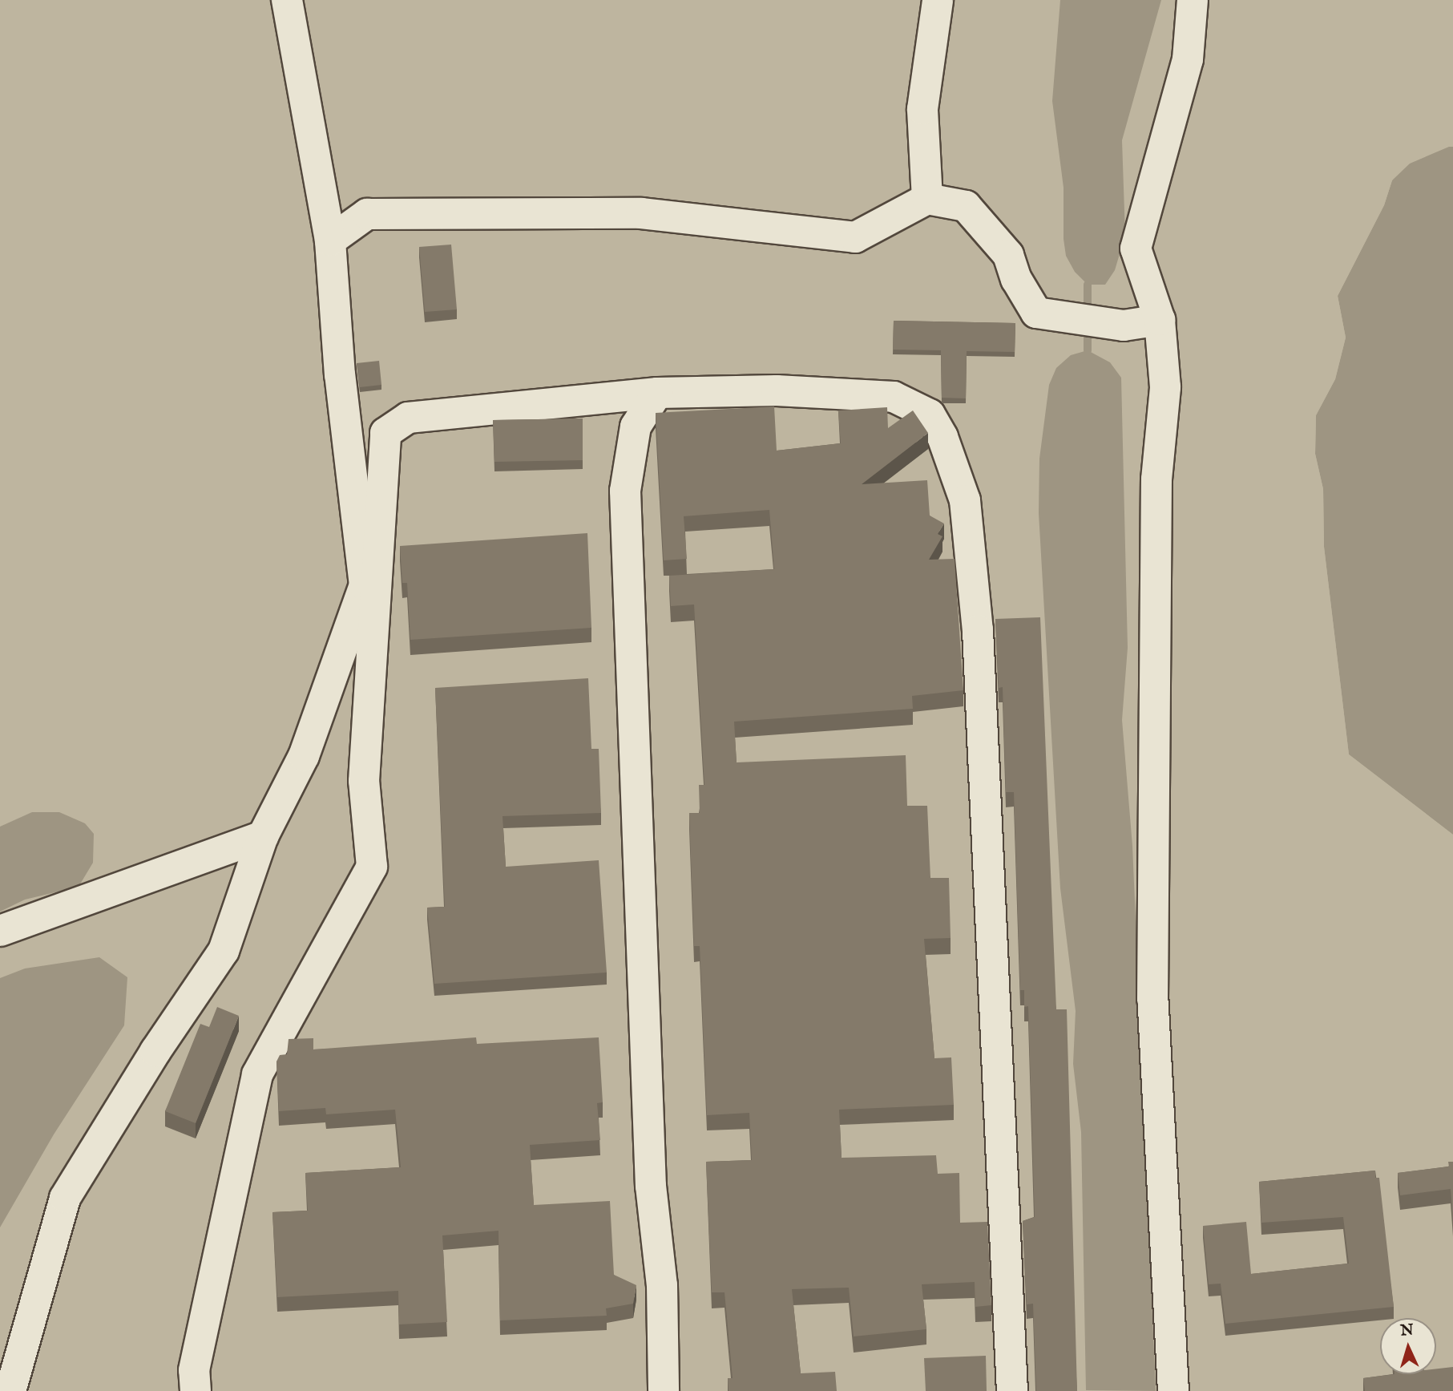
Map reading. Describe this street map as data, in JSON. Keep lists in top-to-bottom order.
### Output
{
  "north": "top"
}
